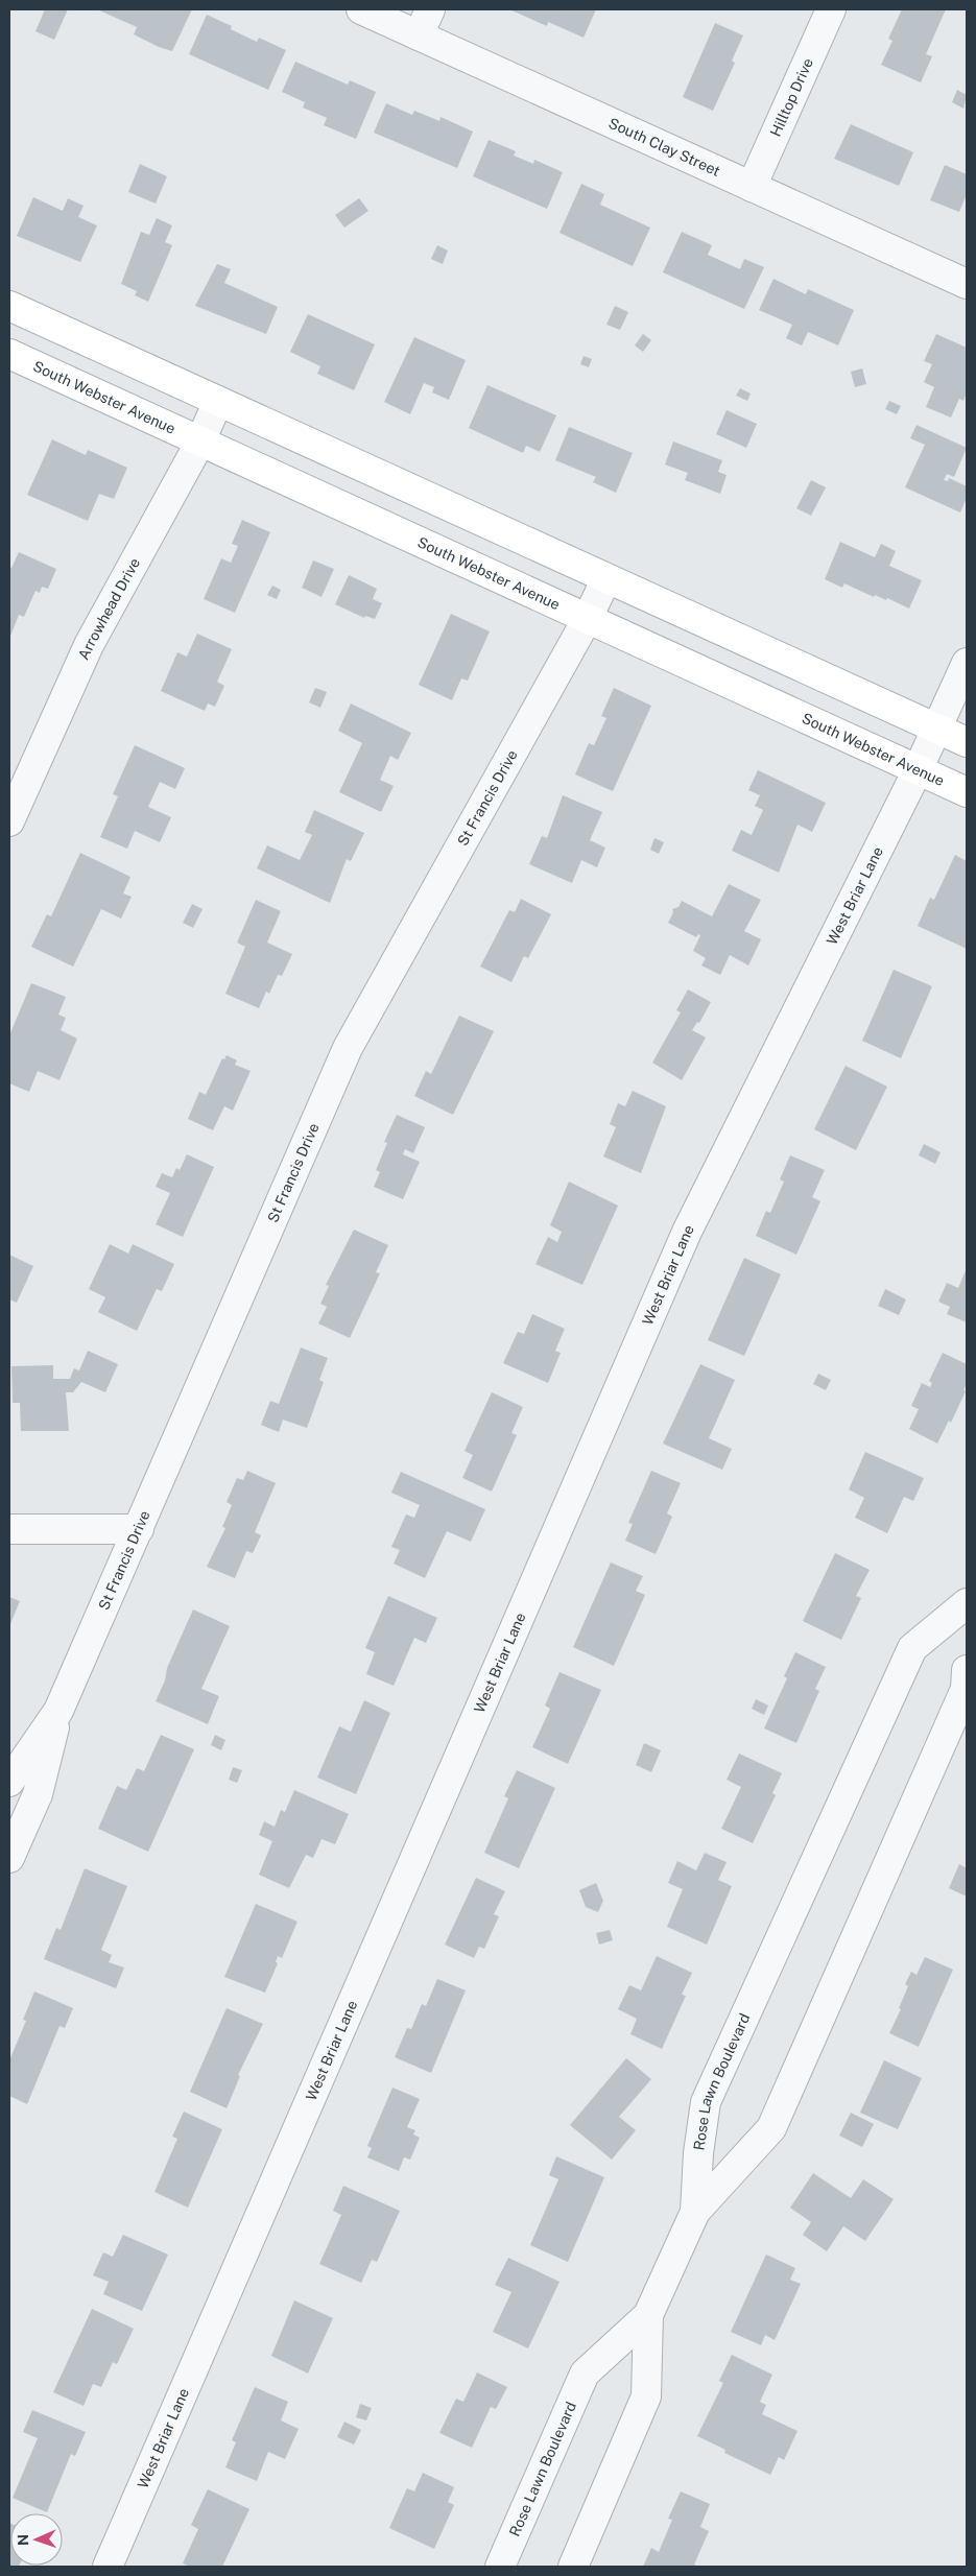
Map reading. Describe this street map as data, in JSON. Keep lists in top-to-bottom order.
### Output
{
  "streets": {
    "main road": ["South Webster Avenue"],
    "street": [
      "Hilltop Drive",
      "South Clay Street",
      "Arrowhead Drive",
      "St Francis Drive",
      "West Briar Lane",
      "Rose Lawn Boulevard"
    ]
  },
  "crossings": [
    ["Hilltop Drive", "South Clay Street"],
    ["South Webster Avenue", "Arrowhead Drive"],
    ["South Webster Avenue", "St Francis Drive"],
    ["South Webster Avenue", "West Briar Lane"]
  ],
  "north": "left"
}
